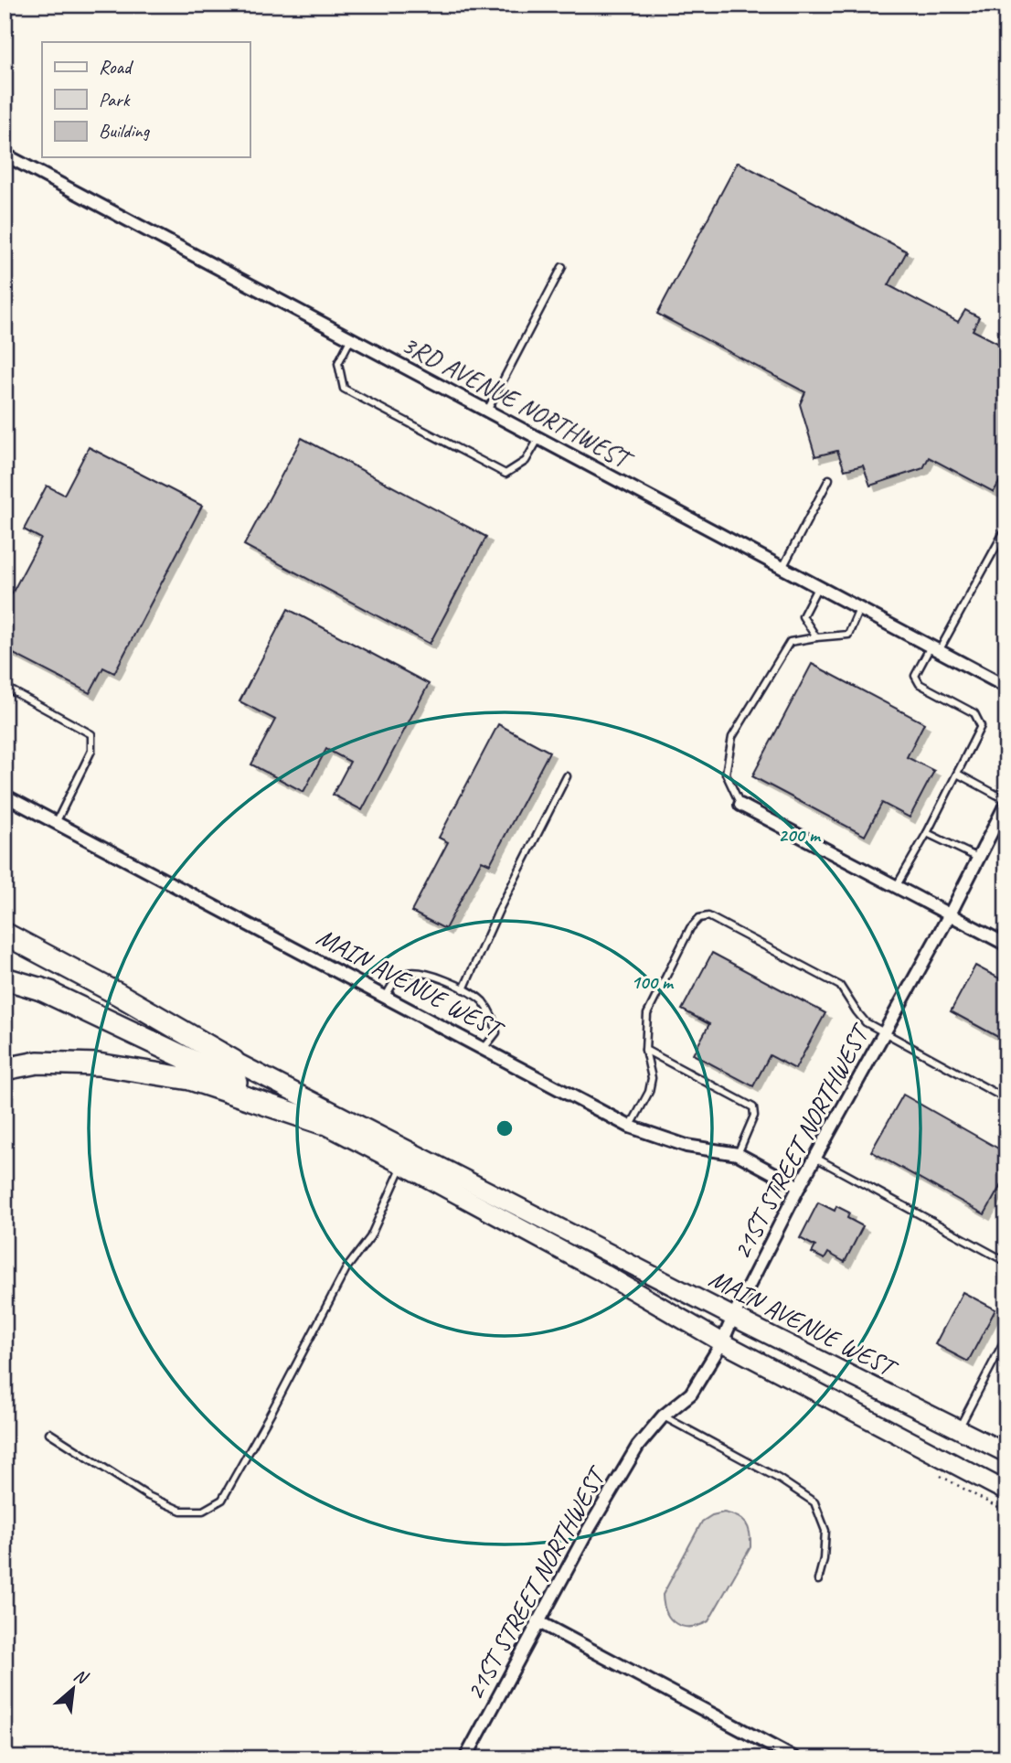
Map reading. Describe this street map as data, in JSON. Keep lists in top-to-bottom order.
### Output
{
  "streets": {
    "main road": ["MAIN AVENUE WEST"],
    "street": ["3RD AVENUE NORTHWEST", "21ST STREET NORTHWEST"]
  },
  "crossings": [
    ["MAIN AVENUE WEST", "21ST STREET NORTHWEST"]
  ],
  "legend": ["Road", "Park", "Building"],
  "north": "top right",
  "rings": ["200 m", "100 m"]
}
